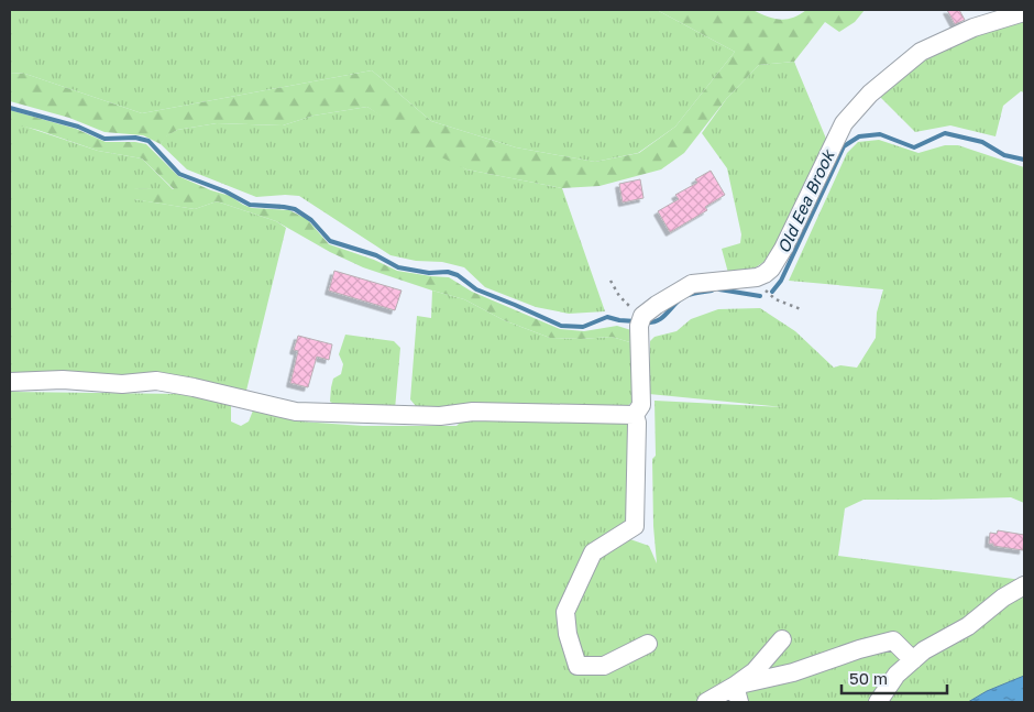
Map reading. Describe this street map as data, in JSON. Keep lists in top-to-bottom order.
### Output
{
  "water": ["Old Eea Brook"],
  "scale_bar": "50 m"
}
